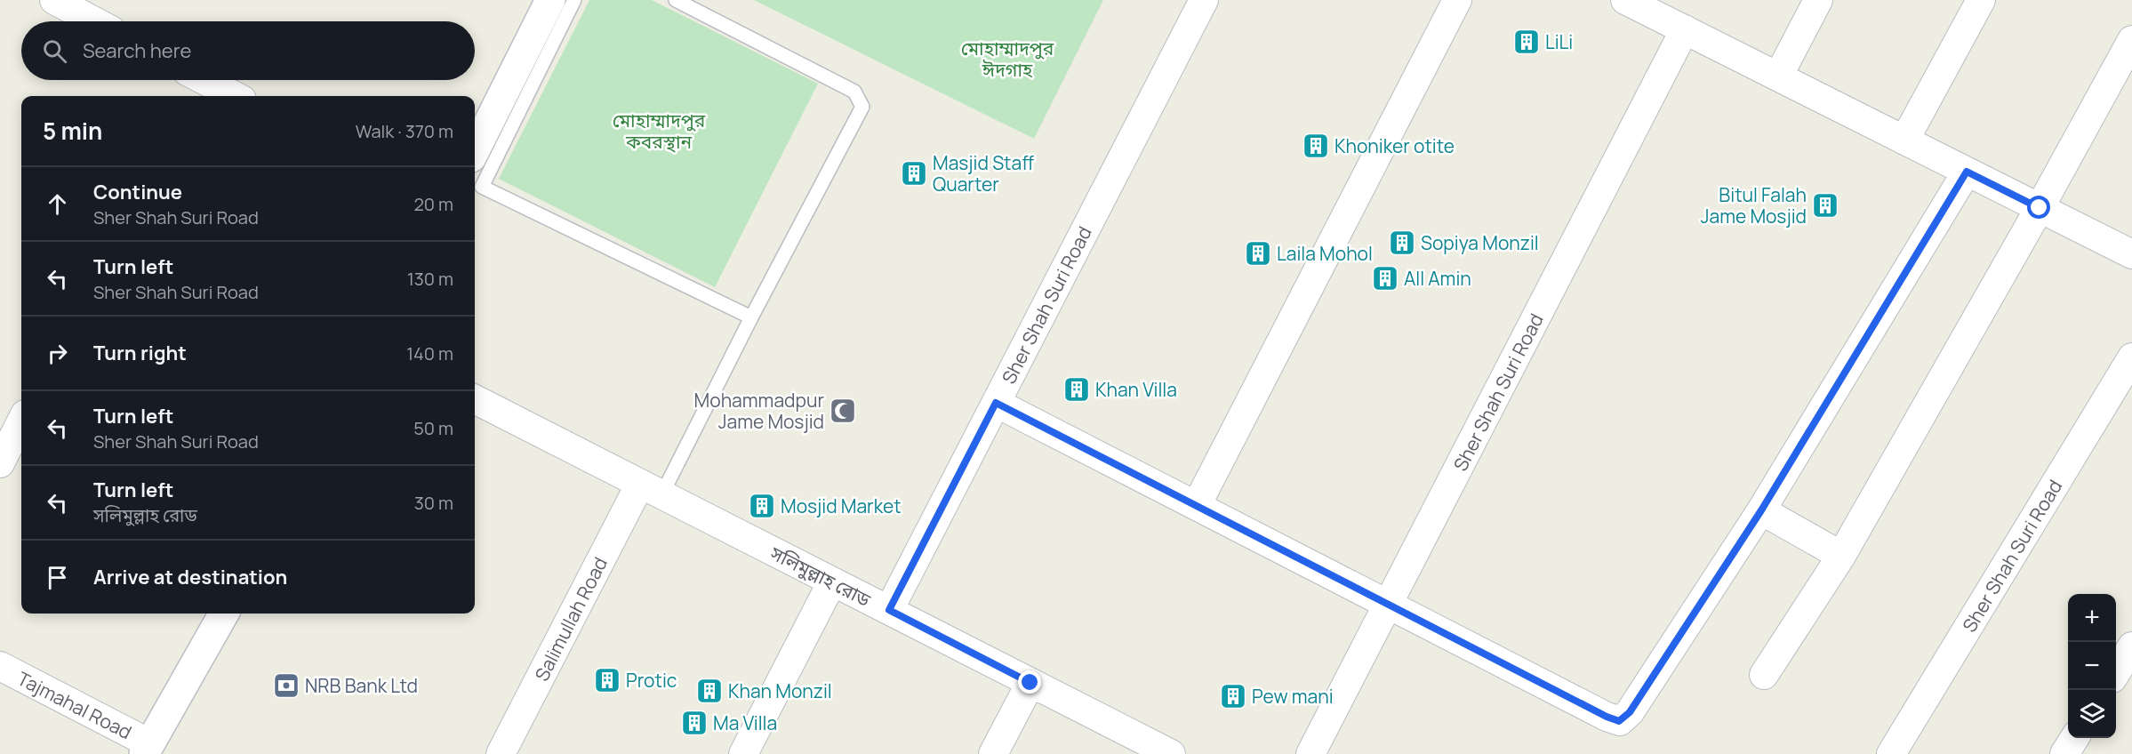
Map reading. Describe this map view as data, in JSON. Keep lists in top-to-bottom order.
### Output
{
  "streets": {
    "street": [
      "Sher Shah Suri Road",
      "সলিমুল্লাহ রোড",
      "Salimullah Road",
      "Tajmahal Road"
    ]
  },
  "crossings": [
    ["Sher Shah Suri Road", "সলিমুল্লাহ রোড"],
    ["সলিমুল্লাহ রোড", "Salimullah Road"]
  ],
  "parks": ["মোহাম্মাদপুর ঈদগাহ", "মোহাম্মাদপুর কবরস্থান"],
  "places": {
    "building": [
      "LiLi",
      "Khoniker otite",
      "Masjid Staff Quarter",
      "Bitul Falah Jame Mosjid",
      "Sopiya Monzil",
      "Laila Mohol",
      "All Amin",
      "Khan Villa",
      "Mosjid Market",
      "Protic",
      "Khan Monzil",
      "Pew mani",
      "Ma Villa"
    ],
    "mosque": ["Mohammadpur Jame Mosjid"],
    "bank": ["NRB Bank Ltd"]
  },
  "page": {
    "search": "Search here",
    "heading": ["5 min", "Walk · 370 m"],
    "list": [
      ["Continue", "Sher Shah Suri Road", "20 m"],
      ["Turn left", "Sher Shah Suri Road", "130 m"],
      ["Turn right", "140 m"],
      ["Turn left", "Sher Shah Suri Road", "50 m"],
      ["Turn left", "সলিমুল্লাহ রোড", "30 m"],
      "Arrive at destination"
    ],
    "map_buttons": ["+", "−"]
  }
}
